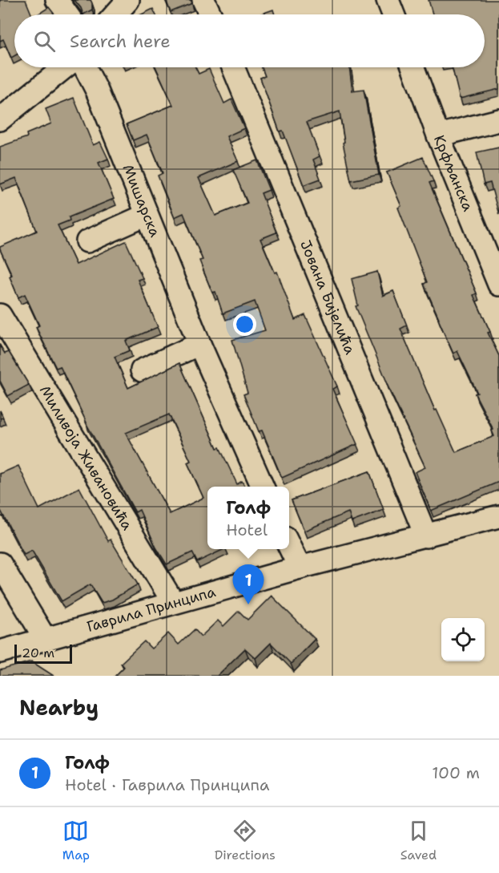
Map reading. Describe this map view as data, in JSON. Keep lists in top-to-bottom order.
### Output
{
  "streets": {
    "street": [
      "Крфљанска",
      "Мишарска",
      "Јована Бијелића",
      "Миливоја Живановића",
      "Гаврила Принципа"
    ]
  },
  "crossings": [
    ["Јована Бијелића", "Гаврила Принципа"],
    ["Миливоја Живановића", "Гаврила Принципа"]
  ],
  "scale_bar": "20 m",
  "page": {
    "search": "Search here",
    "popup": ["Голф", "Hotel"],
    "pins": "1",
    "scale": "20 m",
    "heading": "Nearby",
    "list": [
      {
        "mark": "1",
        "name": "Голф",
        "note": "Hotel · Гаврила Принципа",
        "value": "100 m"
      }
    ],
    "nav": ["Map", "Directions", "Saved"]
  }
}
